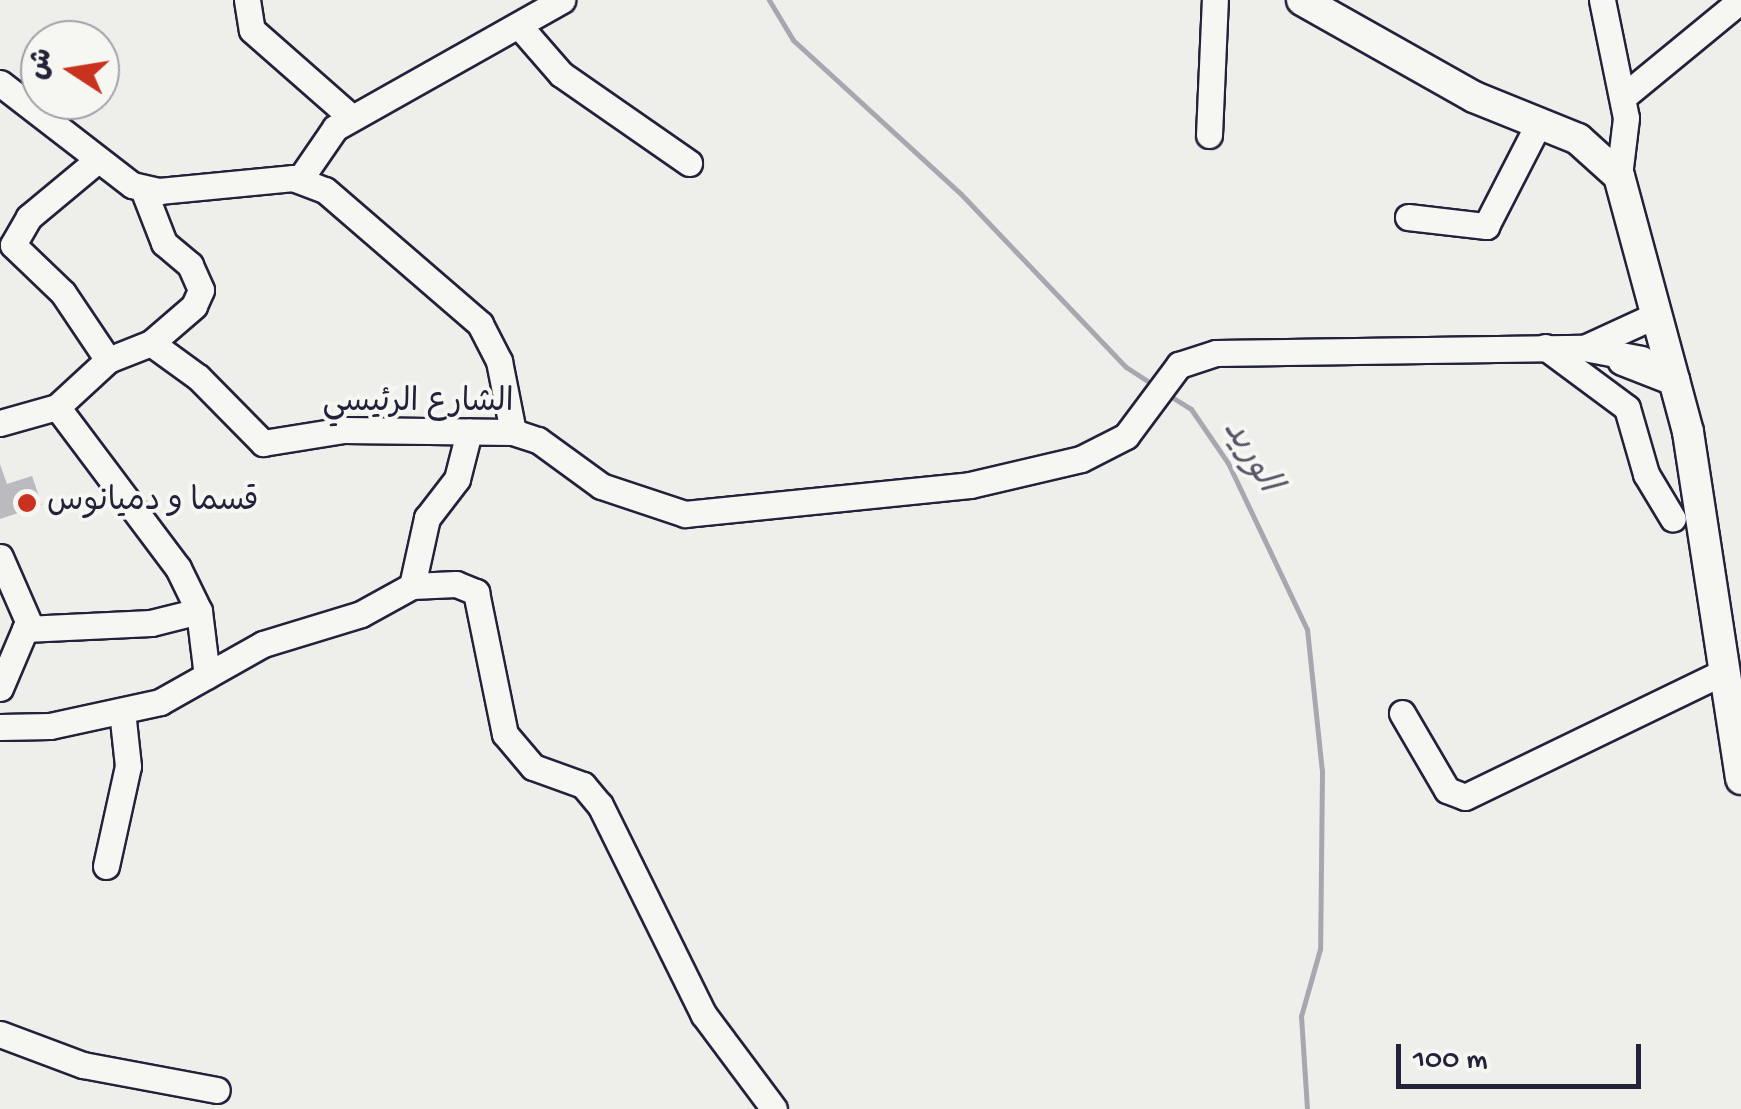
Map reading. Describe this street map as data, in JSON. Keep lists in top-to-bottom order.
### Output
{
  "streets": {
    "street": ["الشارع الرئيسي"]
  },
  "water": ["الوريد"],
  "places": ["قسما و دميانوس"],
  "scale_bar": "100 m",
  "north": "left"
}
